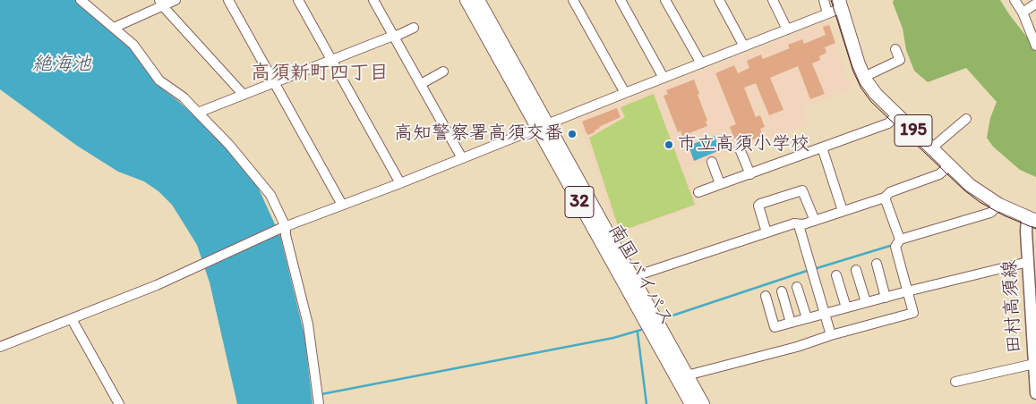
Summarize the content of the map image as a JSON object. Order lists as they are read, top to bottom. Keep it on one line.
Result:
{"streets":{"highway":["195","32","南国バイパス"],"main road":["田村高須線"]},"crossings":[["195","田村高須線"]],"districts":["高須新町四丁目"],"water":["絶海池"],"places":["高知警察署高須交番","市立高須小学校"]}
